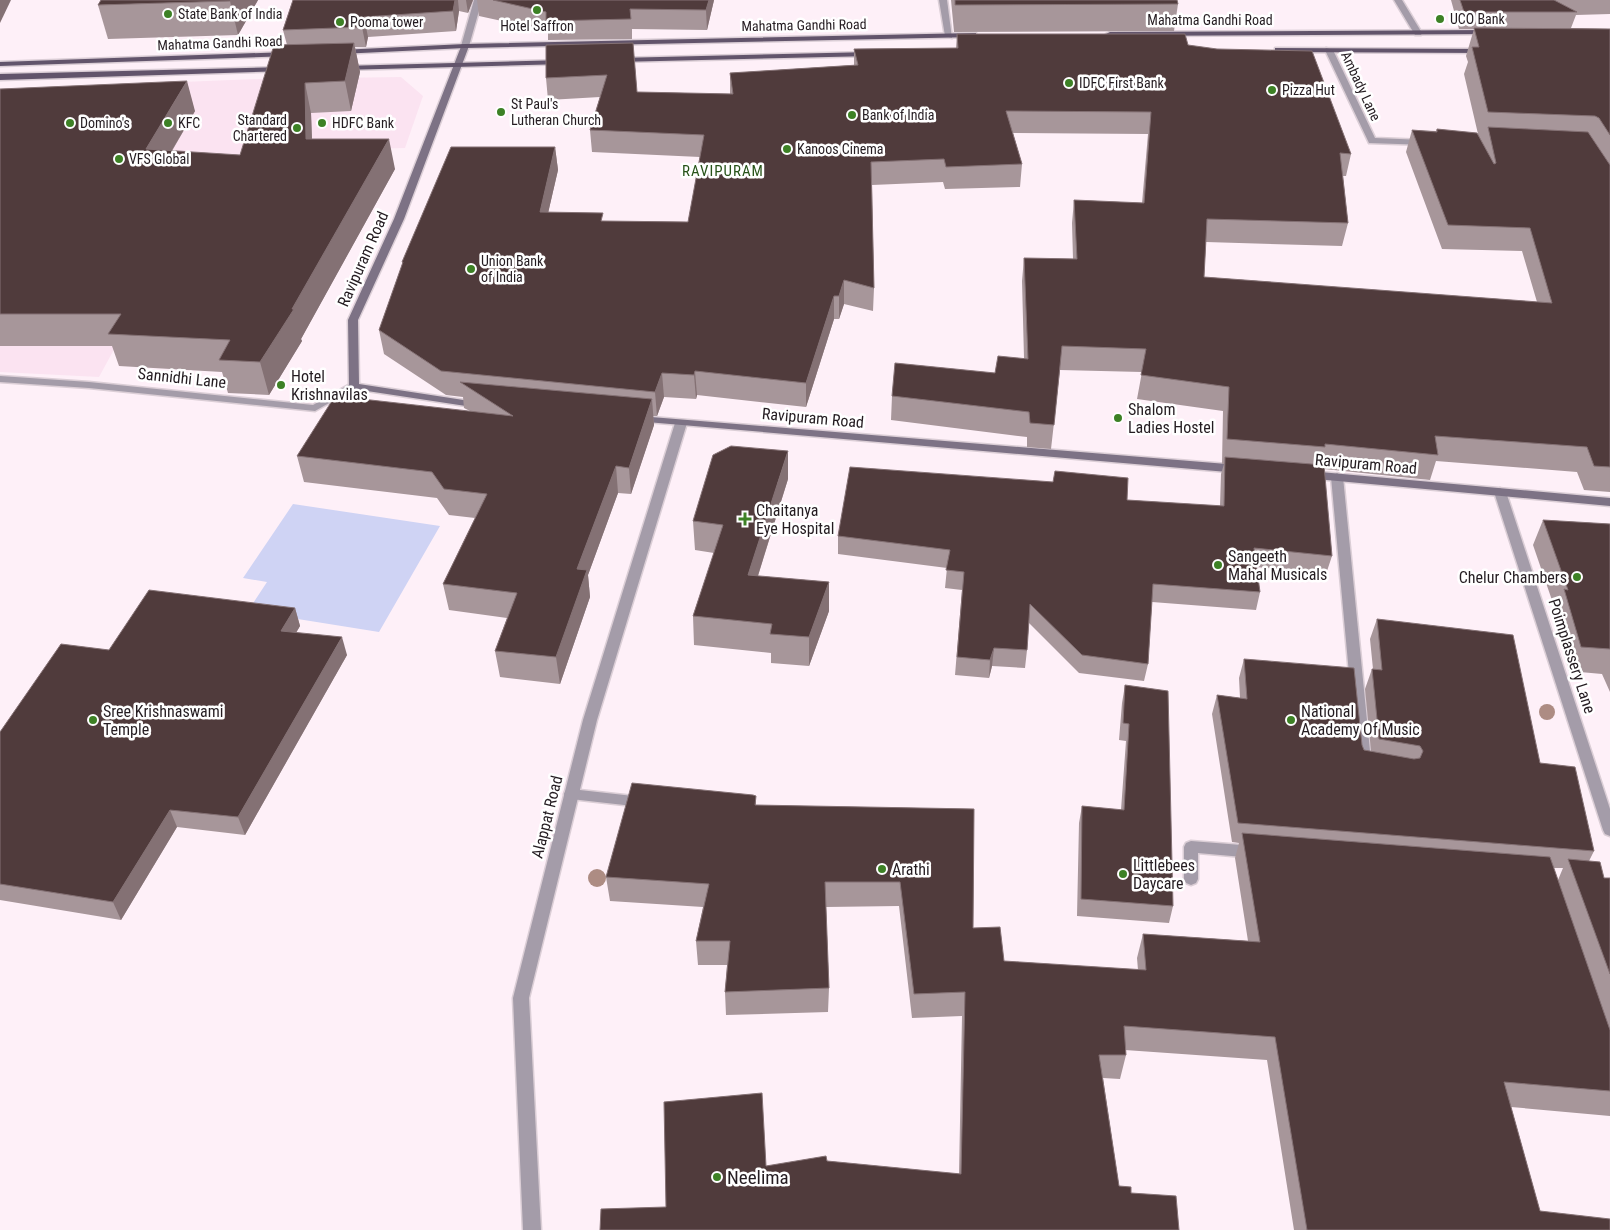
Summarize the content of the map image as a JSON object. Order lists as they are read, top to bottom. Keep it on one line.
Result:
{"streets":{"main road":["Mahatma Gandhi Road","Ravipuram Road"],"street":["Ambady Lane","Sannidhi Lane","Poimplassery Lane","Alappat Road"]},"crossings":[["Mahatma Gandhi Road","Ambady Lane"],["Mahatma Gandhi Road","Ravipuram Road"],["Ravipuram Road","Sannidhi Lane"],["Ravipuram Road","Poimplassery Lane"],["Ravipuram Road","Alappat Road"]],"districts":["RAVIPURAM"],"places":{"other":["Hotel Saffron","State Bank of India","UCO Bank","Pooma tower","IDFC First Bank","Pizza Hut","St Paul's Lutheran Church","Bank of India","Domino's","KFC","HDFC Bank","Standard Chartered","Kanoos Cinema","VFS Global","Union Bank of India","Hotel Krishnavilas","Shalom Ladies Hostel","Sangeeth Mahal Musicals","Chelur Chambers","Sree Krishnaswami Temple","National Academy Of Music","Arathi","Littlebees Daycare","Neelima"],"health":["Chaitanya Eye Hospital"]}}
